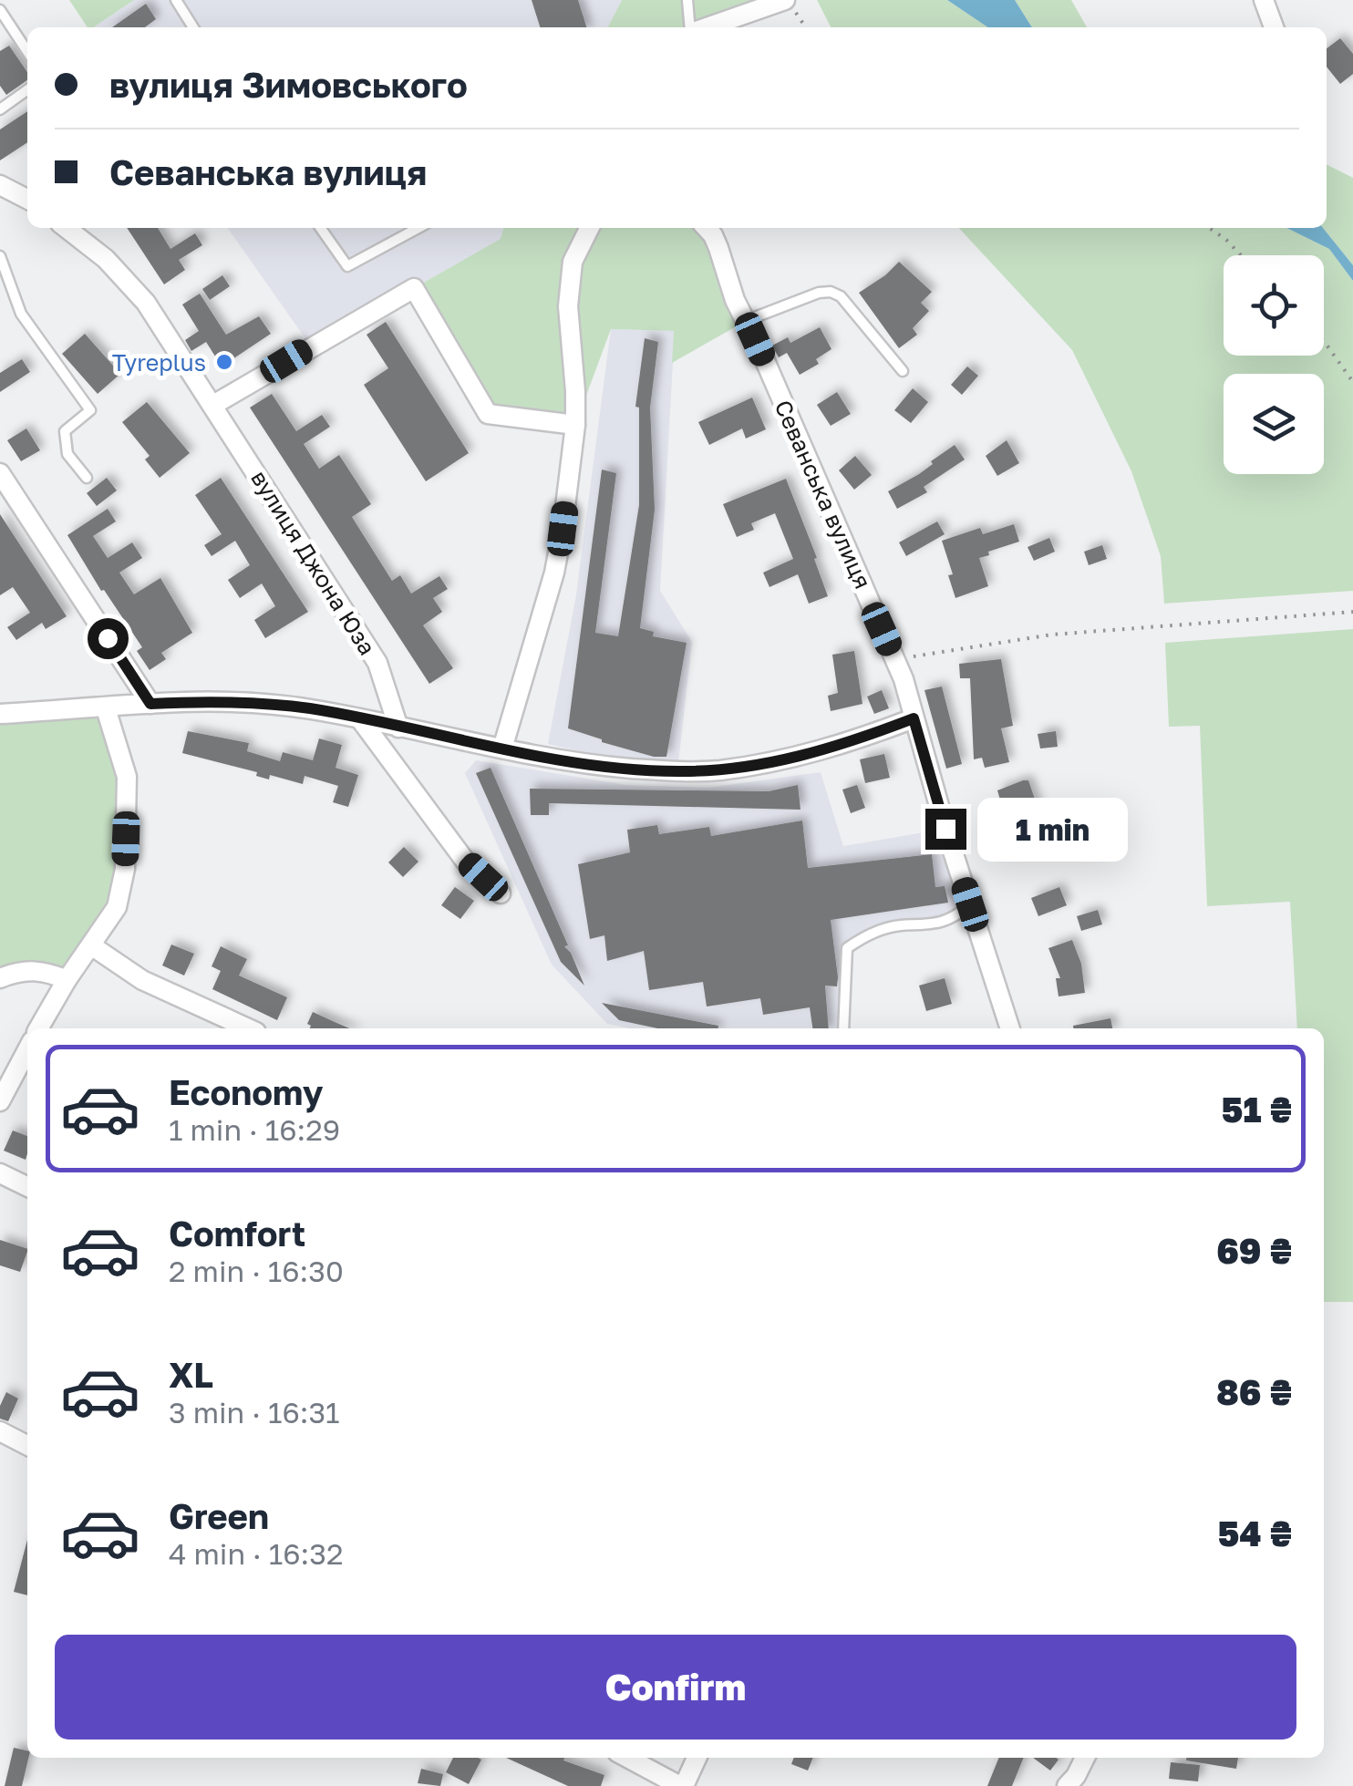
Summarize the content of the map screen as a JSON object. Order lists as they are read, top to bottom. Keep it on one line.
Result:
{"streets":{"street":["Севанська вулиця","вулиця Джона Юза"]},"places":["Tyreplus"],"page":{"banner":["вулиця Зимовського","Севанська вулиця"],"bubble":"1 min","list":[{"name":"Economy","note":"1 min · 16:29","value":"51 ₴"},{"name":"Comfort","note":"2 min · 16:30","value":"69 ₴"},{"name":"XL","note":"3 min · 16:31","value":"86 ₴"},{"name":"Green","note":"4 min · 16:32","value":"54 ₴"}],"buttons":"Confirm"}}
